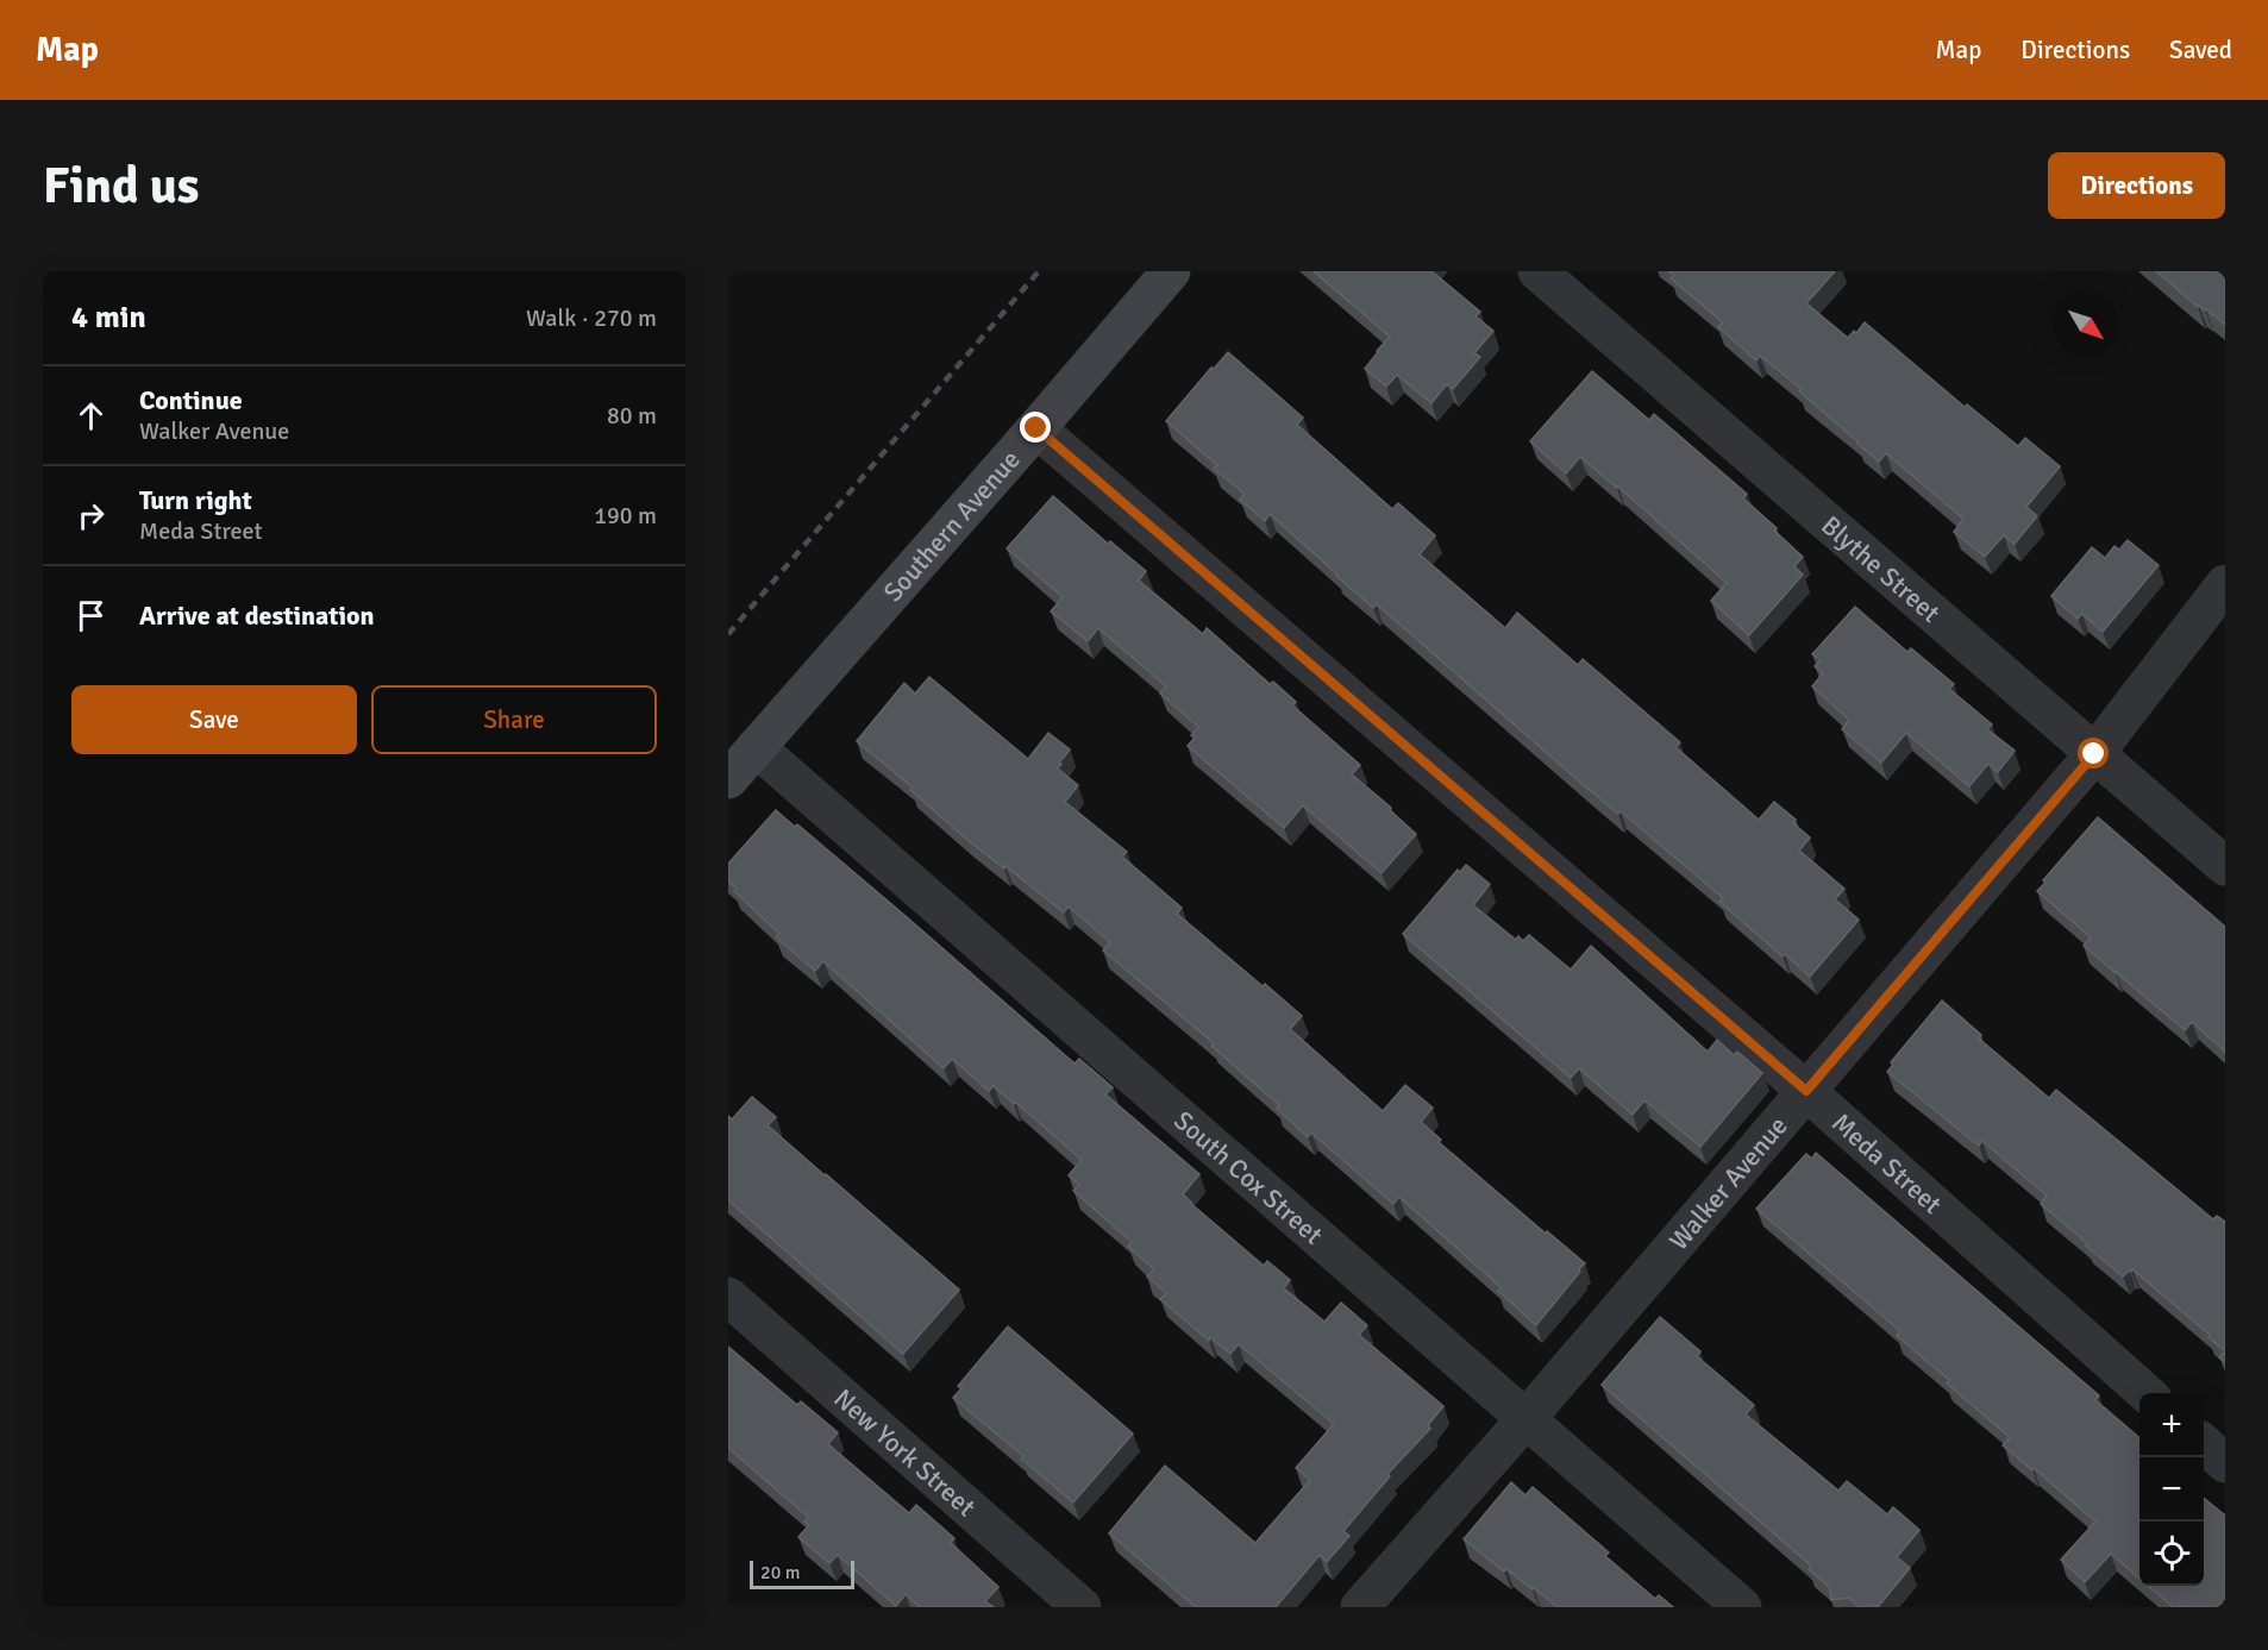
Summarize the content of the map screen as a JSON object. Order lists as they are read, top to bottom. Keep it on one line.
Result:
{"streets":{"main road":["Southern Avenue"],"street":["Blythe Street","Meda Street","South Cox Street","Walker Avenue","New York Street"]},"crossings":[["Southern Avenue","Meda Street"],["Southern Avenue","South Cox Street"],["Blythe Street","Walker Avenue"],["Meda Street","Walker Avenue"],["South Cox Street","Walker Avenue"]],"scale_bar":"20 m","north":"bottom right","page":{"header":"Map","nav":["Map","Directions","Saved"],"buttons":["Directions",["Save","Share"]],"title":"Find us","heading":["4 min","Walk · 270 m"],"list":[["Continue","Walker Avenue","80 m"],["Turn right","Meda Street","190 m"],"Arrive at destination"],"map_buttons":["+","−"],"scale":"20 m"}}
